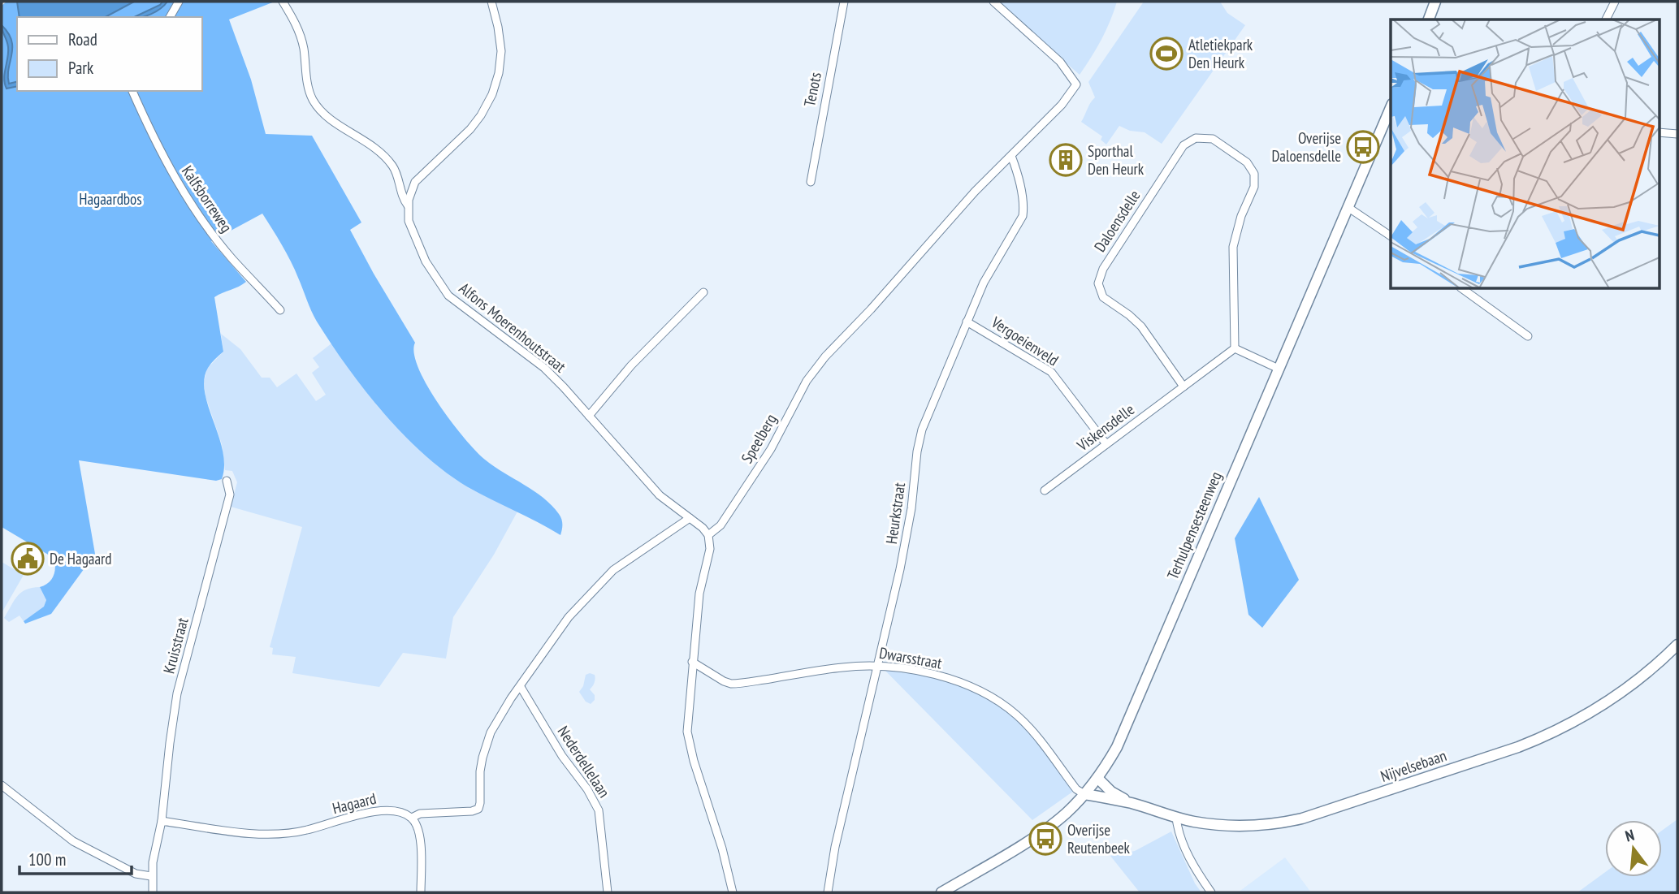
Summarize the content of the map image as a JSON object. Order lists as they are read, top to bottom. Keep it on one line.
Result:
{"streets":{"main road":["Terhulpensesteenweg","Nijvelsebaan"],"street":["Tenots","Kalfsborreweg","Daloensdelle","Alfons Moerenhoutstraat","Vergoeienveld","Viskensdelle","Speelberg","Heurkstraat","Kruisstraat","Dwarsstraat","Nederdellelaan","Hagaard"]},"crossings":[["Daloensdelle","Viskensdelle"],["Alfons Moerenhoutstraat","Speelberg"],["Alfons Moerenhoutstraat","Hagaard"],["Vergoeienveld","Viskensdelle"],["Vergoeienveld","Heurkstraat"],["Speelberg","Heurkstraat"],["Heurkstraat","Dwarsstraat"],["Terhulpensesteenweg","Dwarsstraat"],["Terhulpensesteenweg","Nijvelsebaan"],["Kruisstraat","Hagaard"],["Dwarsstraat","Nijvelsebaan"],["Nederdellelaan","Hagaard"]],"parks":["Hagaardbos"],"places":{"sports":["Atletiekpark Den Heurk"],"bus stop":["Overijse Daloensdelle","Overijse Reutenbeek"],"building":["Sporthal Den Heurk"],"public building":["De Hagaard"]},"legend":["Road","Park"],"scale_bar":"100 m","north":"top"}
